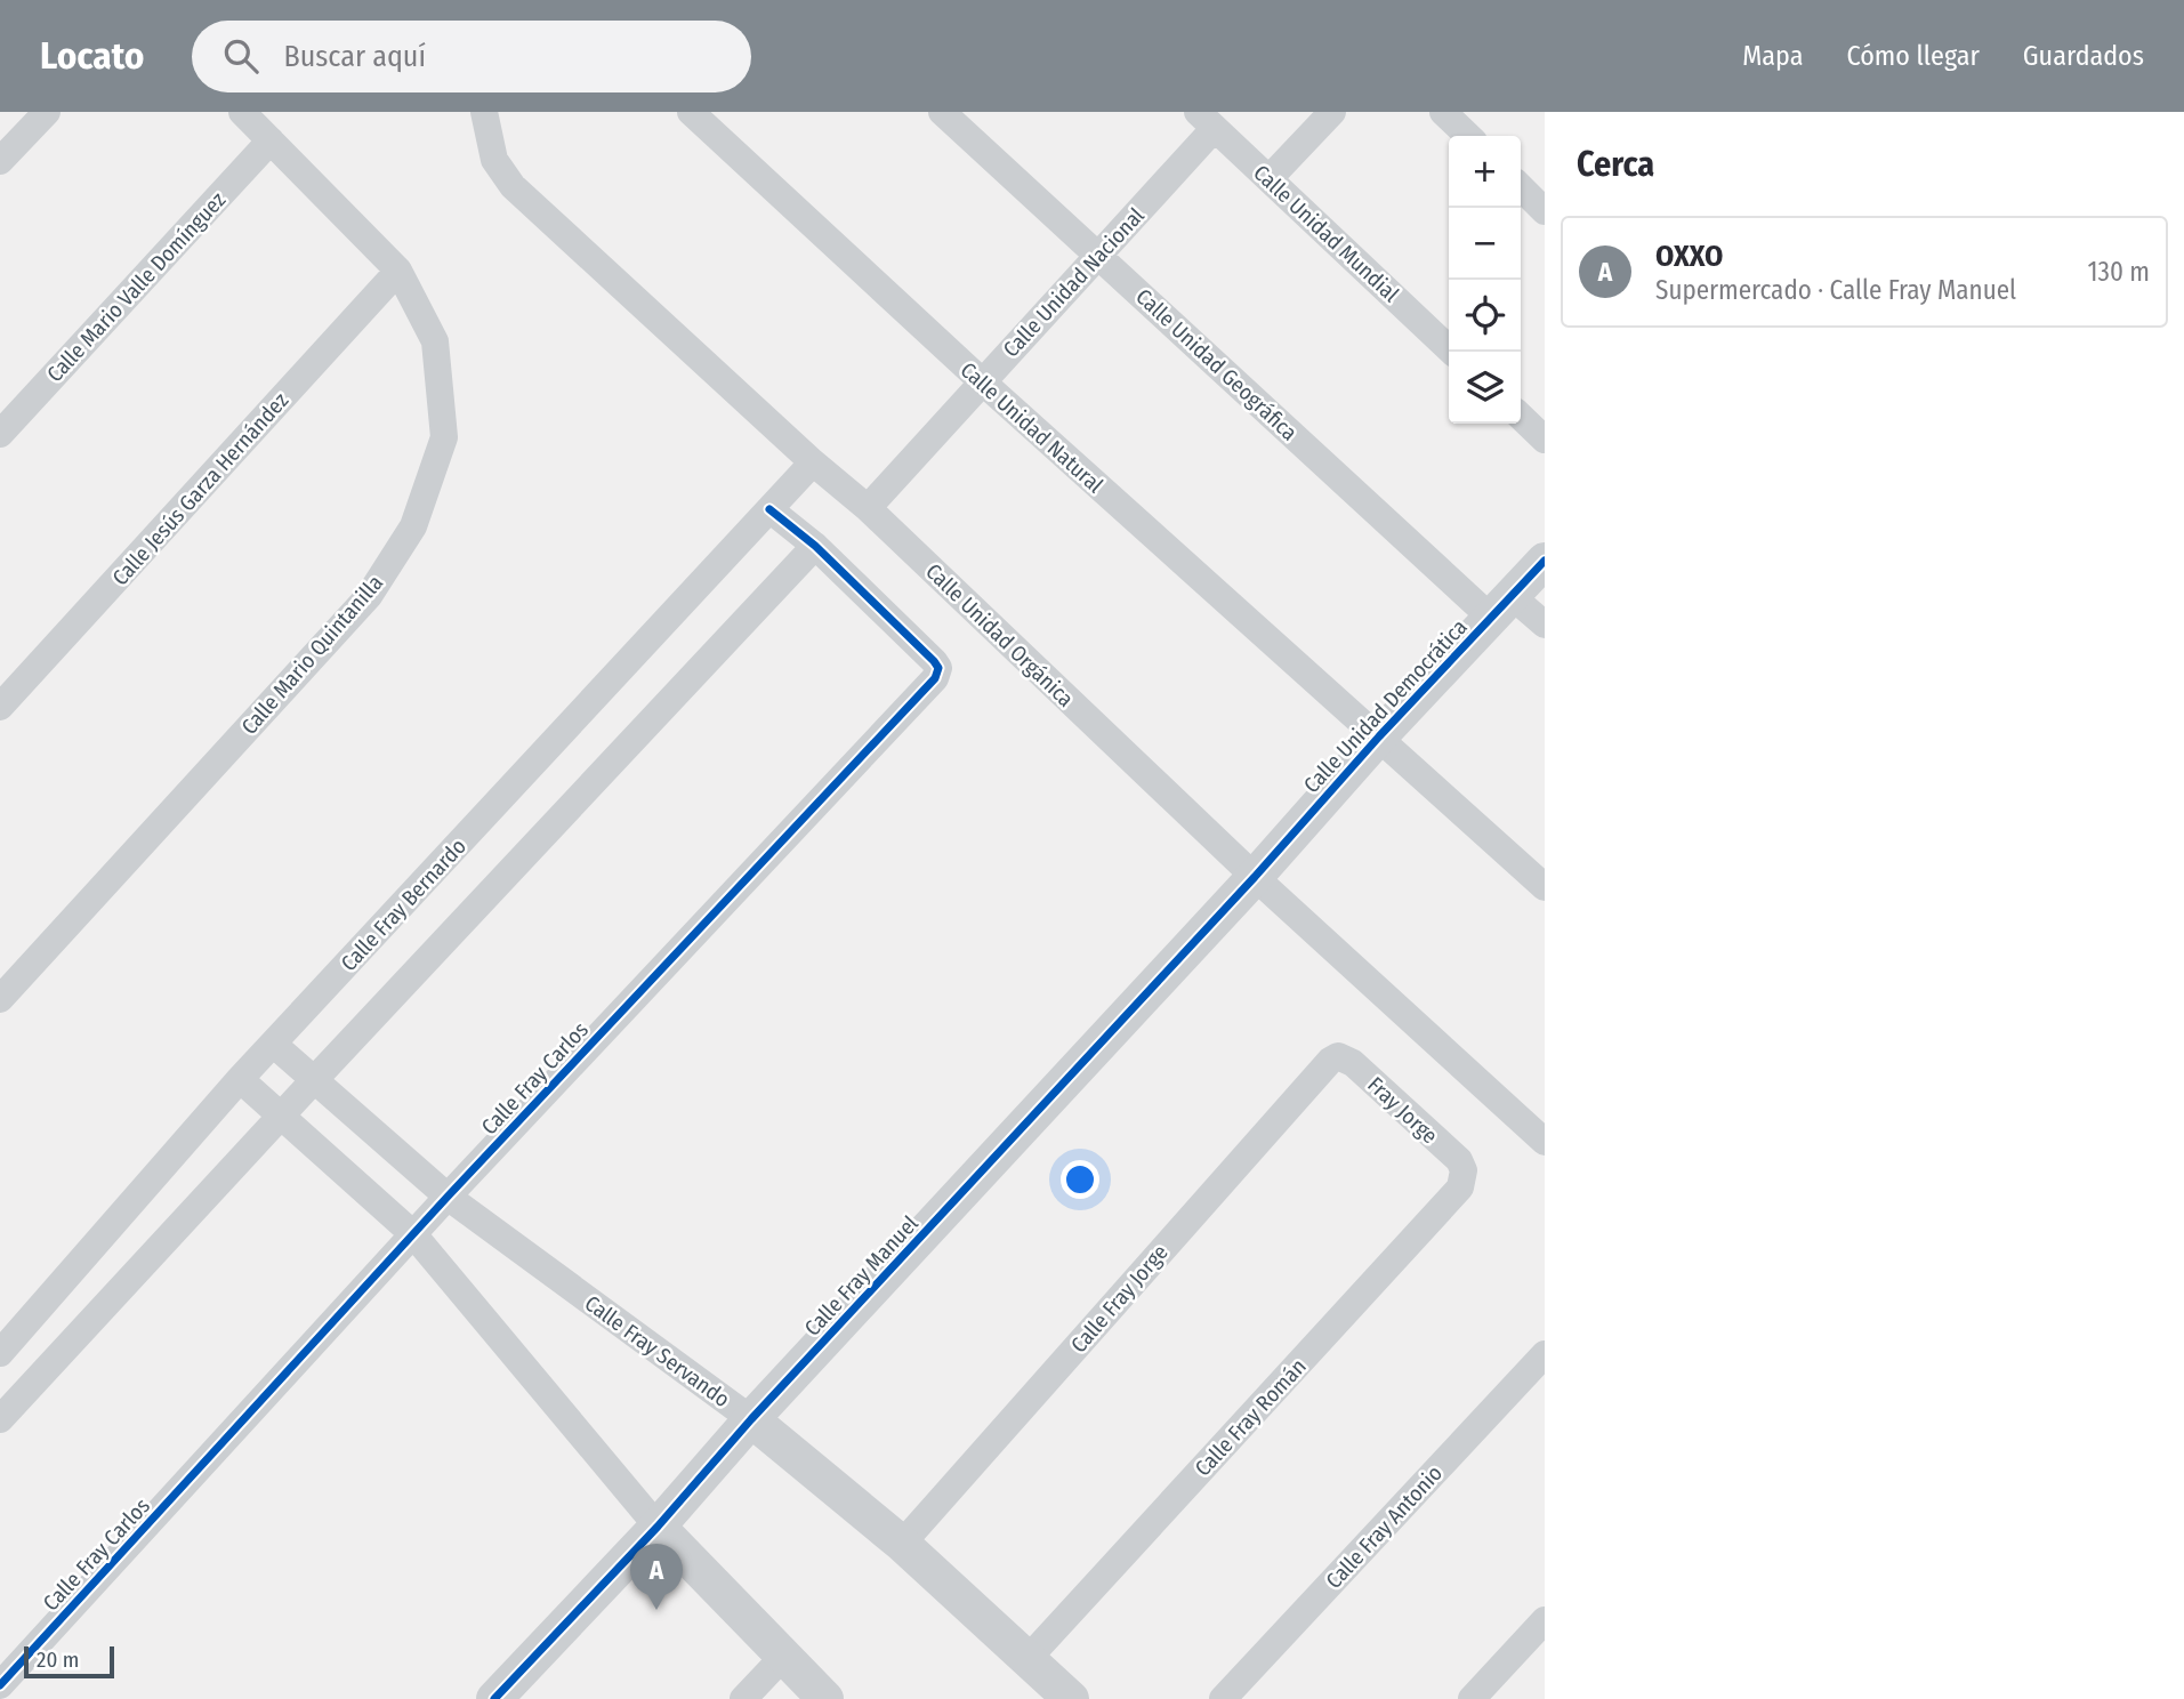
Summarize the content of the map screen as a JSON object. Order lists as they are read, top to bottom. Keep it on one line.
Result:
{"streets":{"street":["Calle Unidad Mundial","Calle Unidad Nacional","Calle Mario Valle Domínguez","Calle Unidad Geográfica","Calle Unidad Natural","Calle Jesús Garza Hernández","Calle Unidad Orgánica","Calle Mario Quintanilla","Calle Unidad Democrática","Calle Fray Bernardo","Calle Fray Carlos","Fray Jorge","Calle Fray Manuel","Calle Fray Jorge","Calle Fray Servando","Calle Fray Román","Calle Fray Antonio"]},"crossings":[["Calle Unidad Mundial","Calle Unidad Nacional"],["Calle Unidad Nacional","Calle Unidad Geográfica"],["Calle Unidad Nacional","Calle Unidad Natural"],["Calle Unidad Nacional","Calle Unidad Orgánica"],["Calle Mario Valle Domínguez","Calle Mario Quintanilla"],["Calle Unidad Geográfica","Calle Unidad Democrática"],["Calle Unidad Natural","Calle Unidad Democrática"],["Calle Jesús Garza Hernández","Calle Mario Quintanilla"],["Calle Unidad Orgánica","Calle Unidad Democrática"],["Calle Unidad Orgánica","Calle Fray Bernardo"],["Calle Unidad Orgánica","Calle Fray Manuel"],["Calle Unidad Democrática","Calle Fray Manuel"],["Calle Fray Bernardo","Calle Fray Carlos"],["Calle Fray Bernardo","Calle Fray Servando"],["Calle Fray Carlos","Calle Fray Servando"],["Fray Jorge","Calle Fray Jorge"],["Fray Jorge","Calle Fray Román"],["Calle Fray Manuel","Calle Fray Servando"],["Calle Fray Jorge","Calle Fray Servando"],["Calle Fray Servando","Calle Fray Román"]],"scale_bar":"20 m","page":{"header":"Locato","search":"Buscar aquí","nav":["Mapa","Cómo llegar","Guardados"],"heading":"Cerca","map_buttons":["+","−"],"list":[{"mark":"A","name":"OXXO","note":"Supermercado · Calle Fray Manuel","value":"130 m"}],"pins":"A","scale":"20 m"}}
